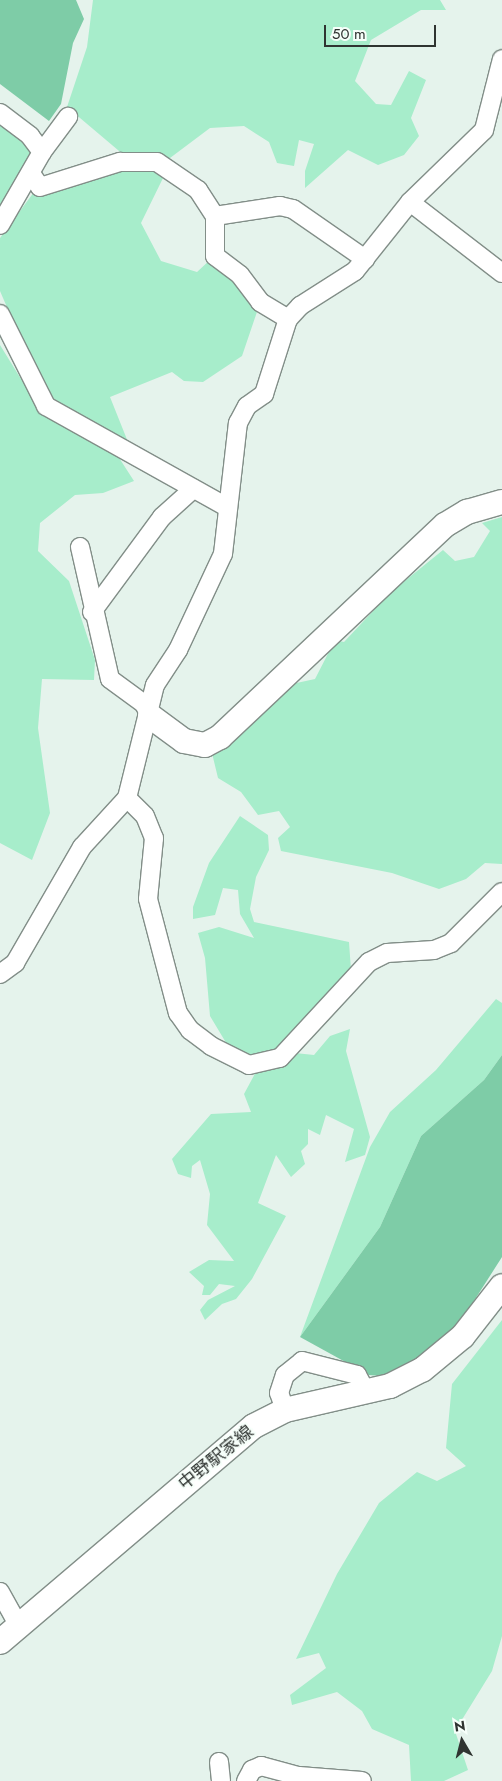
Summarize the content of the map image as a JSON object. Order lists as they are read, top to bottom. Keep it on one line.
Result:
{"streets":{"main road":["中野駅家線"]},"scale_bar":"50 m","north":"top"}
